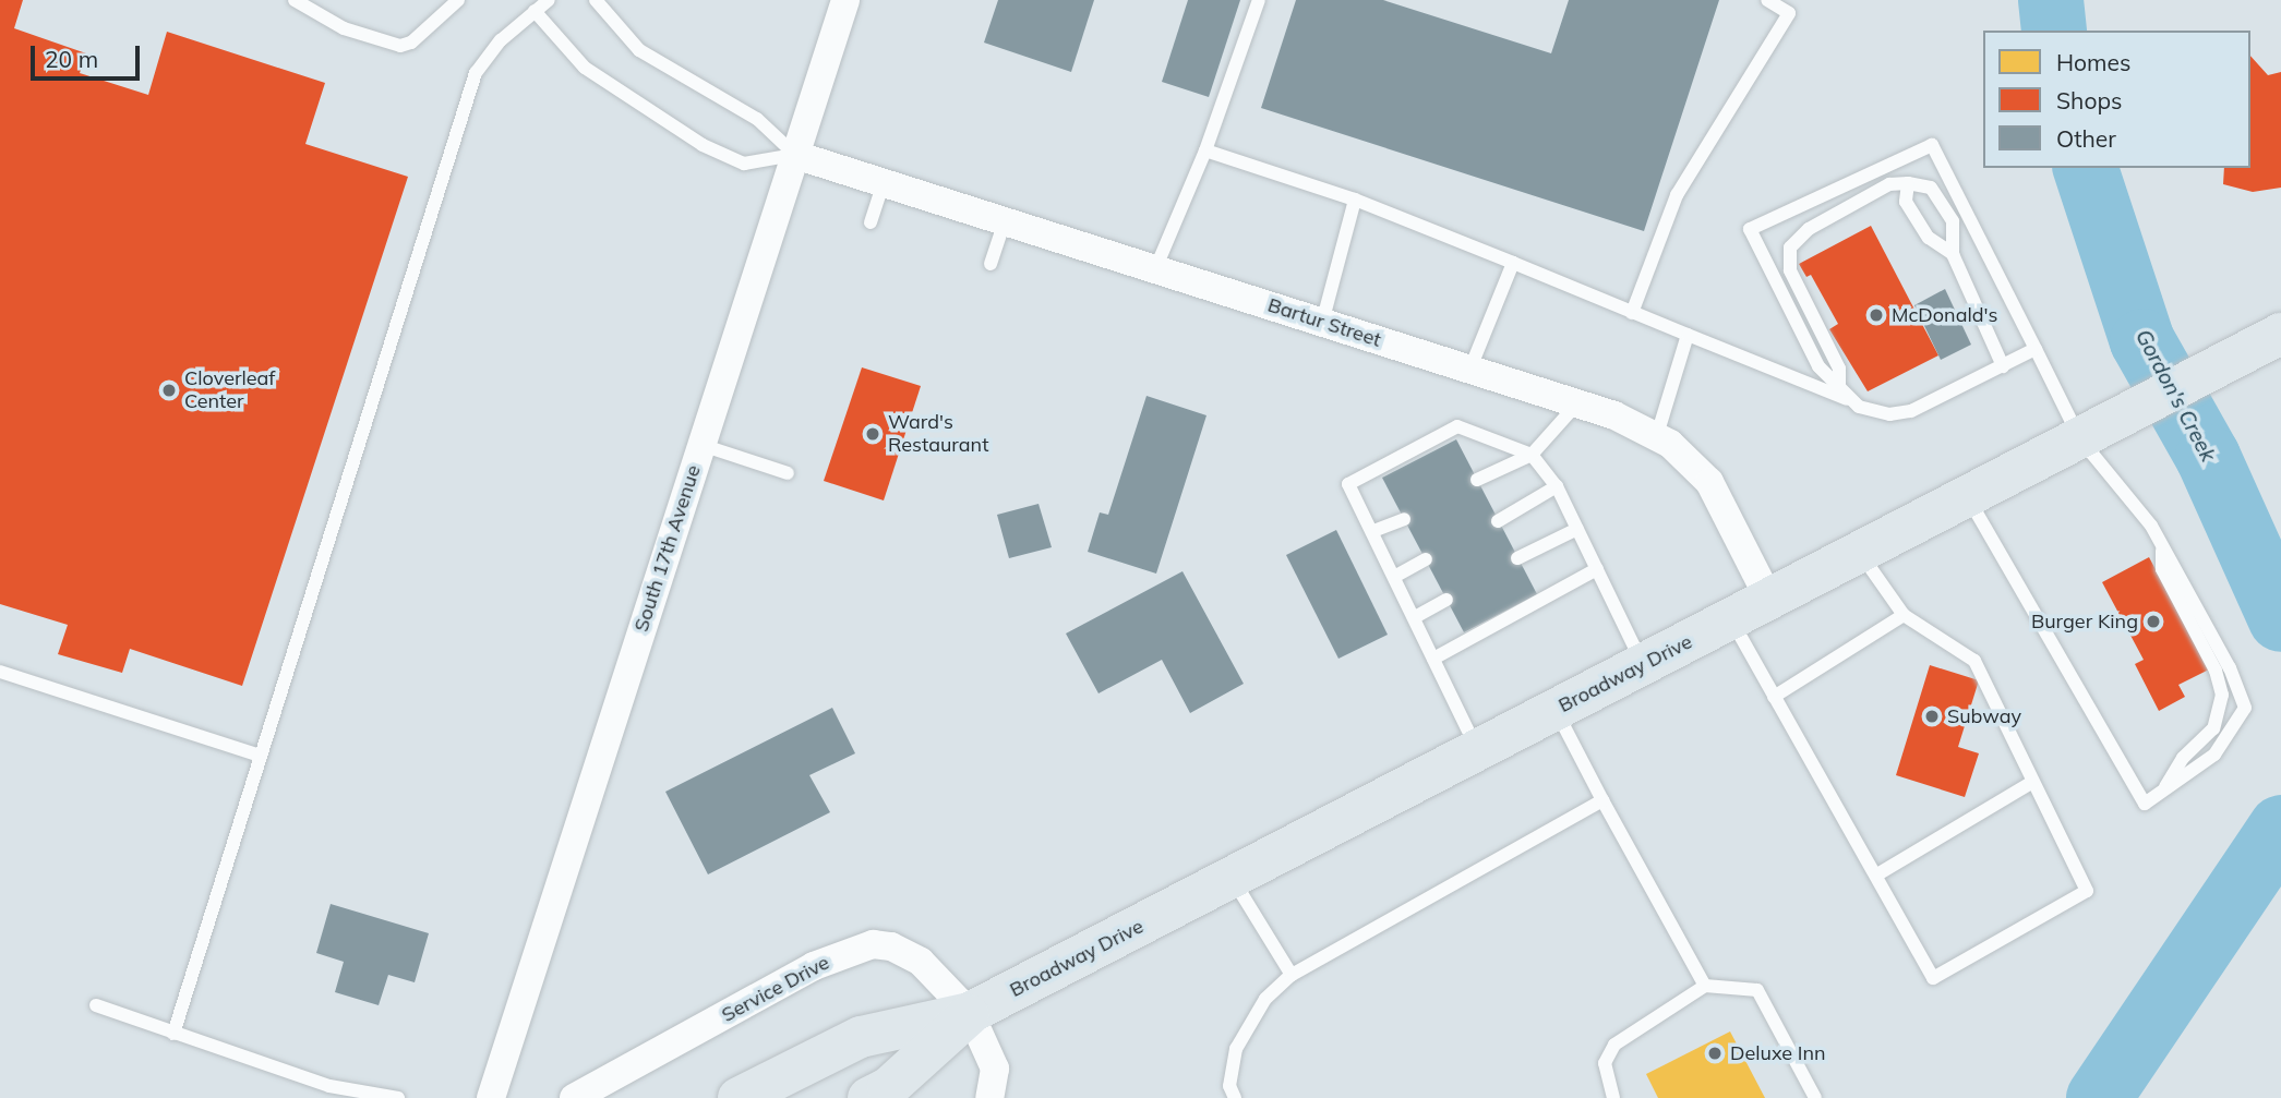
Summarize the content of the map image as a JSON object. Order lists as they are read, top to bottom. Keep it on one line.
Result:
{"streets":{"main road":["Broadway Drive"],"street":["Bartur Street","South 17th Avenue","Service Drive"]},"crossings":[["Bartur Street","South 17th Avenue"],["Bartur Street","Broadway Drive"],["Broadway Drive","Service Drive"]],"water":["Gordon's Creek"],"places":["McDonald's","Cloverleaf Center","Ward's Restaurant","Burger King","Subway","Deluxe Inn"],"legend":["Homes","Shops","Other"],"scale_bar":"20 m"}
